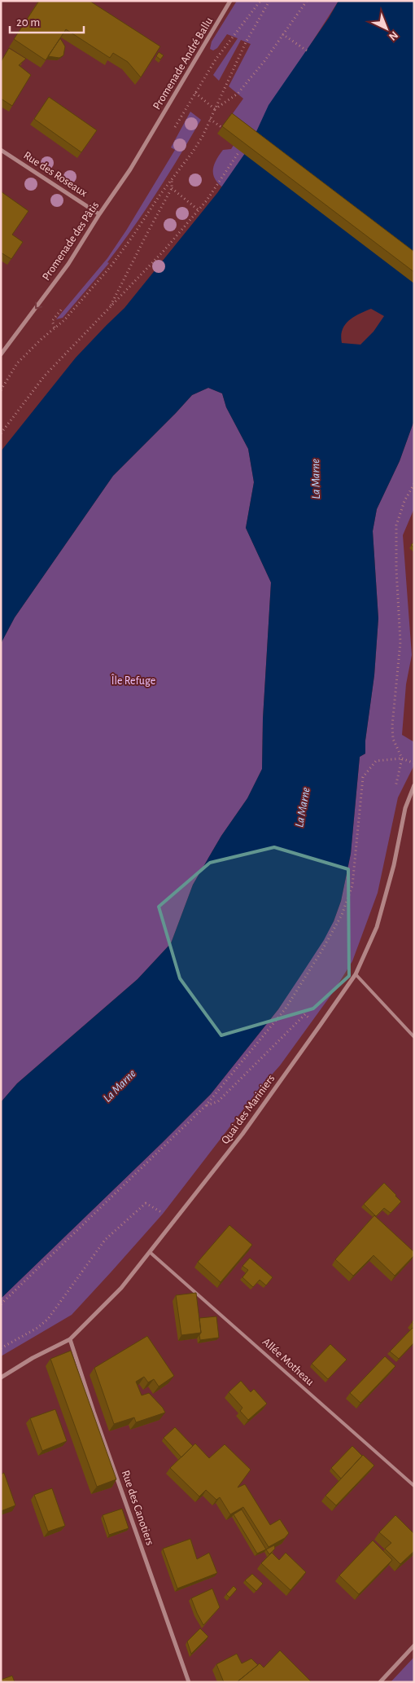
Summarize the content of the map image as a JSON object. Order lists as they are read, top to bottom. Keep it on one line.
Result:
{"streets":{"street":["Promenade André Ballu","Rue des Roseaux","Promenade des Pâtis","Quai des Mariniers","Rue des Canotiers"],"lane":["Allée Motheau"]},"crossings":[["Promenade André Ballu","Promenade des Pâtis"],["Rue des Roseaux","Promenade des Pâtis"],["Quai des Mariniers","Allée Motheau"],["Quai des Mariniers","Rue des Canotiers"]],"one_way":["Promenade des Pâtis"],"water":["La Marne"],"parks":["Île Refuge"],"scale_bar":"20 m","north":"bottom right"}
